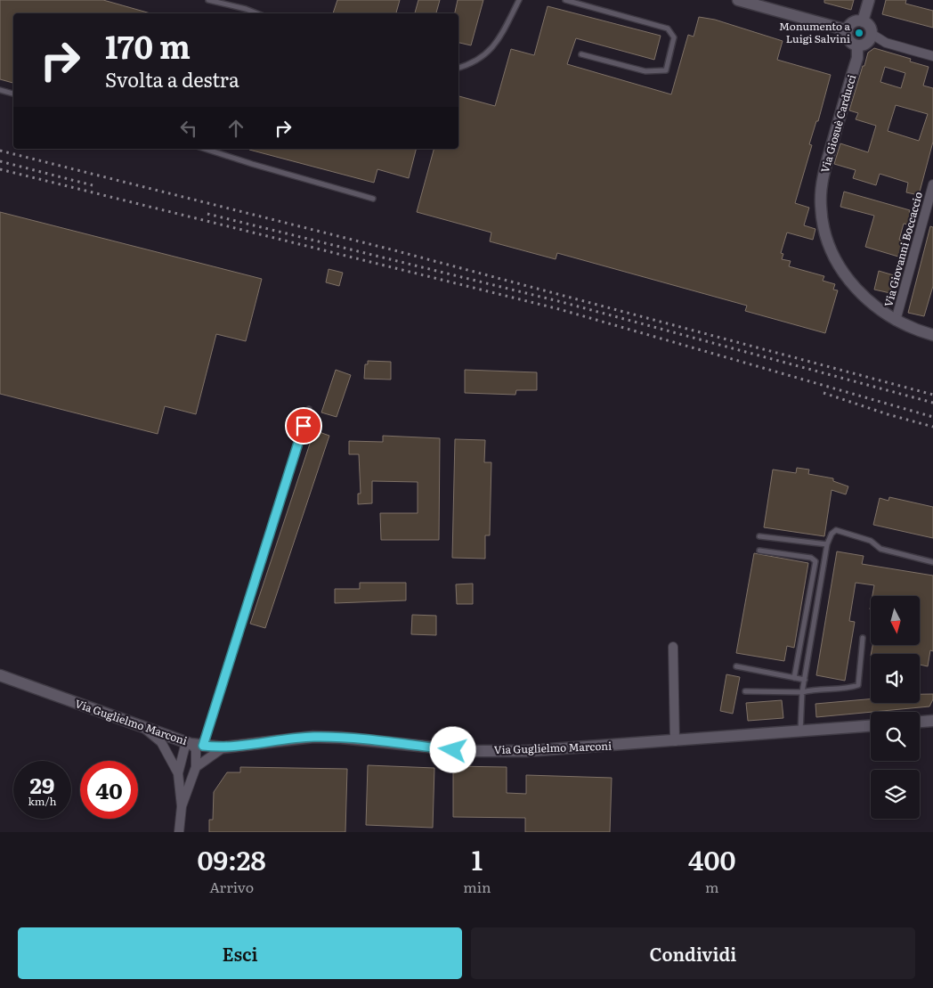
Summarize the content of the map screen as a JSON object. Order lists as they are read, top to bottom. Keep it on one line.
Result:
{"streets":{"street":["Via Giosuè Carducci","Via Giovanni Boccaccio","Via Guglielmo Marconi"]},"crossings":[["Via Giosuè Carducci","Via Giovanni Boccaccio"]],"places":["Monumento a Luigi Salvini"],"north":"bottom","page":{"turn":["170 m","Svolta a destra"],"speed":"29 km/h","limit":"40","eta":["09:28","Arrivo","1","min","400","m"],"buttons":["Esci","Condividi"]}}
